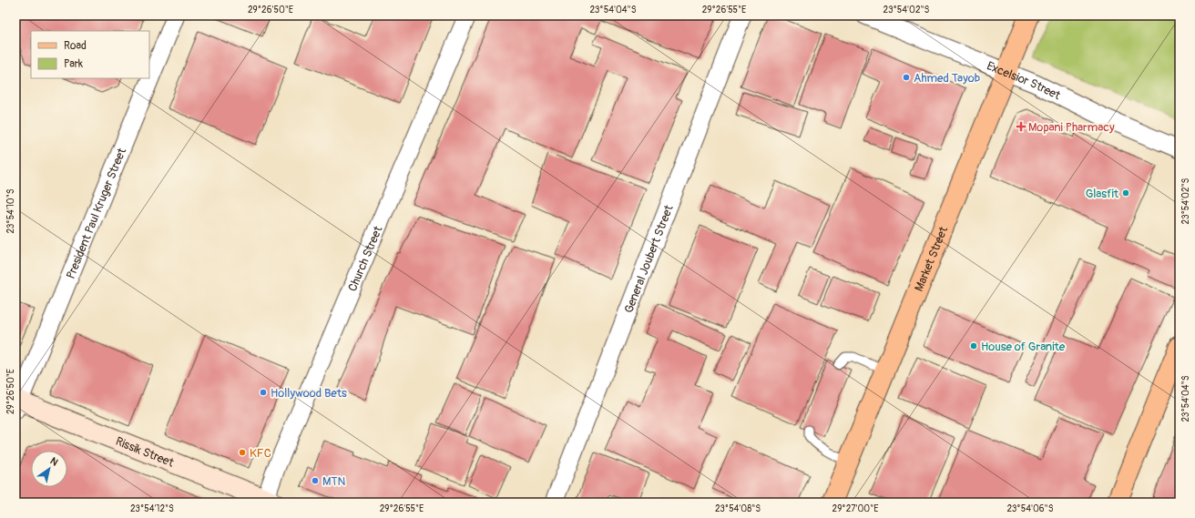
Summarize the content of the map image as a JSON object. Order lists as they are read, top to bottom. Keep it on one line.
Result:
{"streets":{"main road":["Market Street","Rissik Street"],"street":["Excelsior Street","President Paul Kruger Street","Church Street","General Joubert Street"]},"crossings":[["Excelsior Street","Market Street"],["President Paul Kruger Street","Rissik Street"],["Church Street","Rissik Street"]],"places":{"other":["Ahmed Tayob","Glasfit","House of Granite","Hollywood Bets","KFC","MTN"],"health":["Mopani Pharmacy"]},"legend":["Road","Park"],"north":"top right","coordinates":["29°26'50\"E","23°54'04\"S","29°26'55\"E","23°54'02\"S","23°54'10\"S","23°54'12\"S","23°54'08\"S","29°27'00\"E","23°54'06\"S"]}
